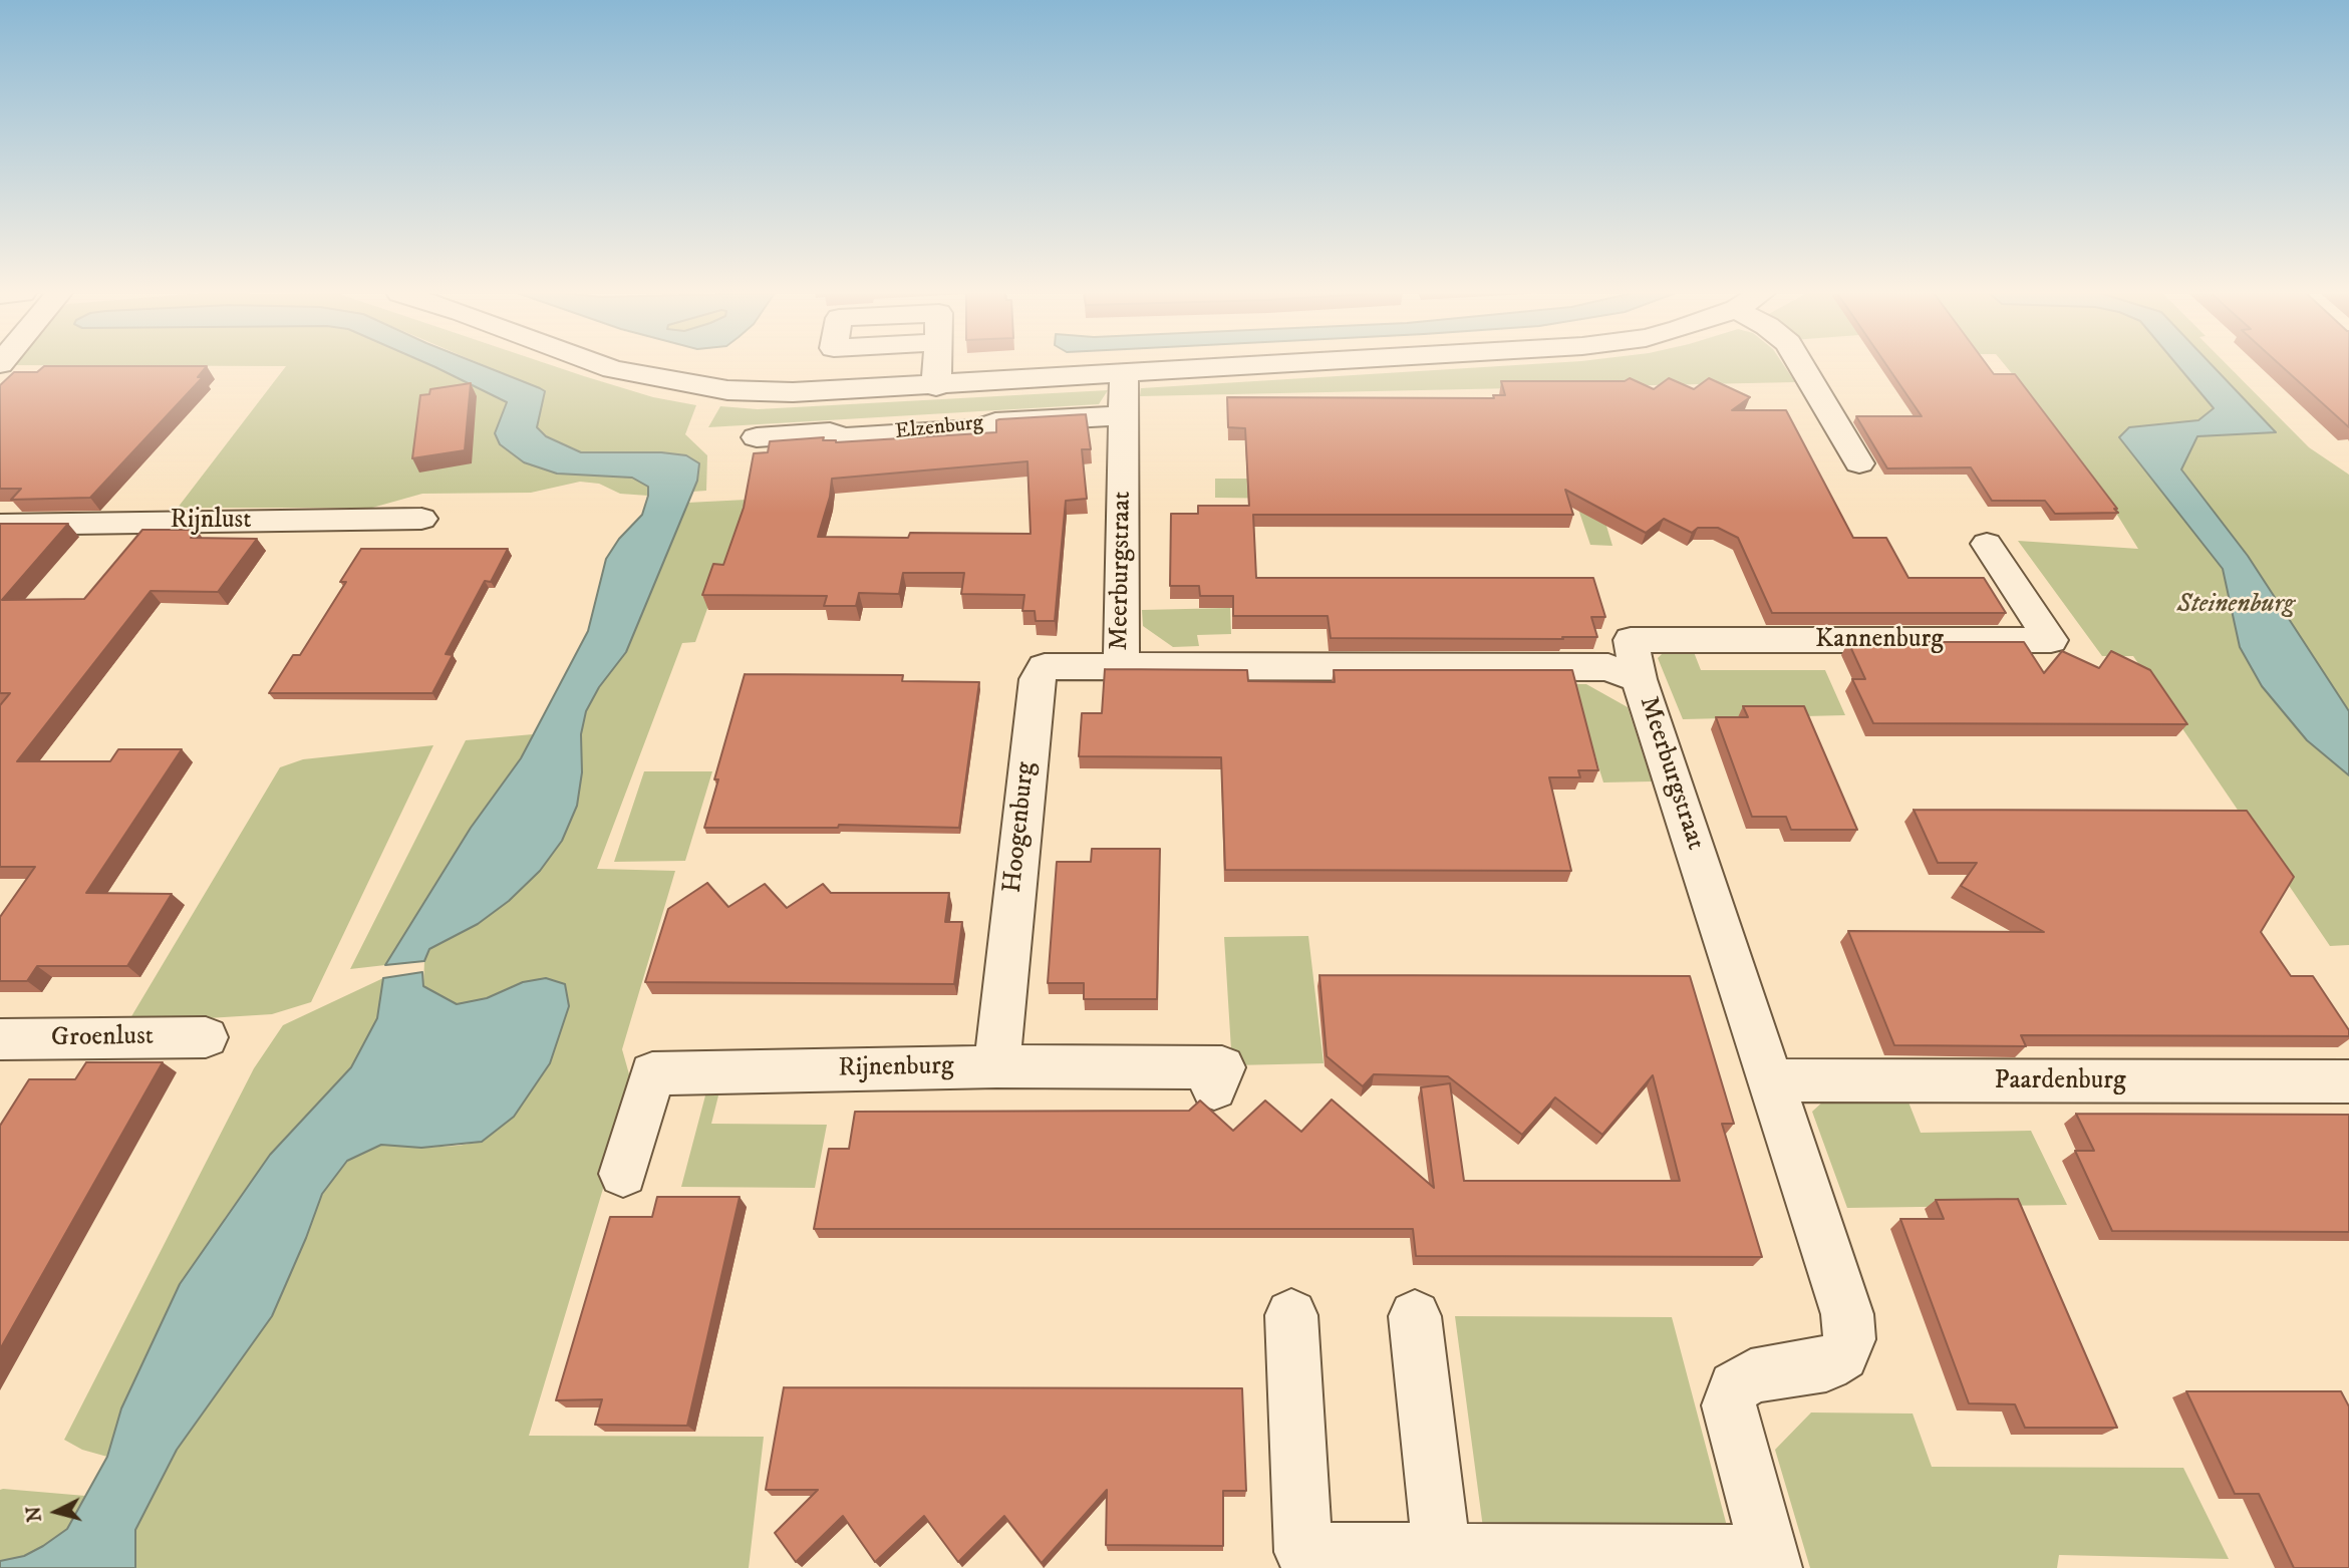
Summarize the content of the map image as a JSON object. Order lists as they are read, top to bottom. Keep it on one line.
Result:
{"streets":{"street":["Elzenburg","Rijnlust","Meerburgstraat","Kannenburg","Hoogenburg","Groenlust","Rijnenburg","Paardenburg"]},"crossings":[["Elzenburg","Meerburgstraat"],["Meerburgstraat","Kannenburg"],["Meerburgstraat","Hoogenburg"],["Meerburgstraat","Paardenburg"],["Hoogenburg","Rijnenburg"]],"parks":["Steinenburg"],"north":"left"}
